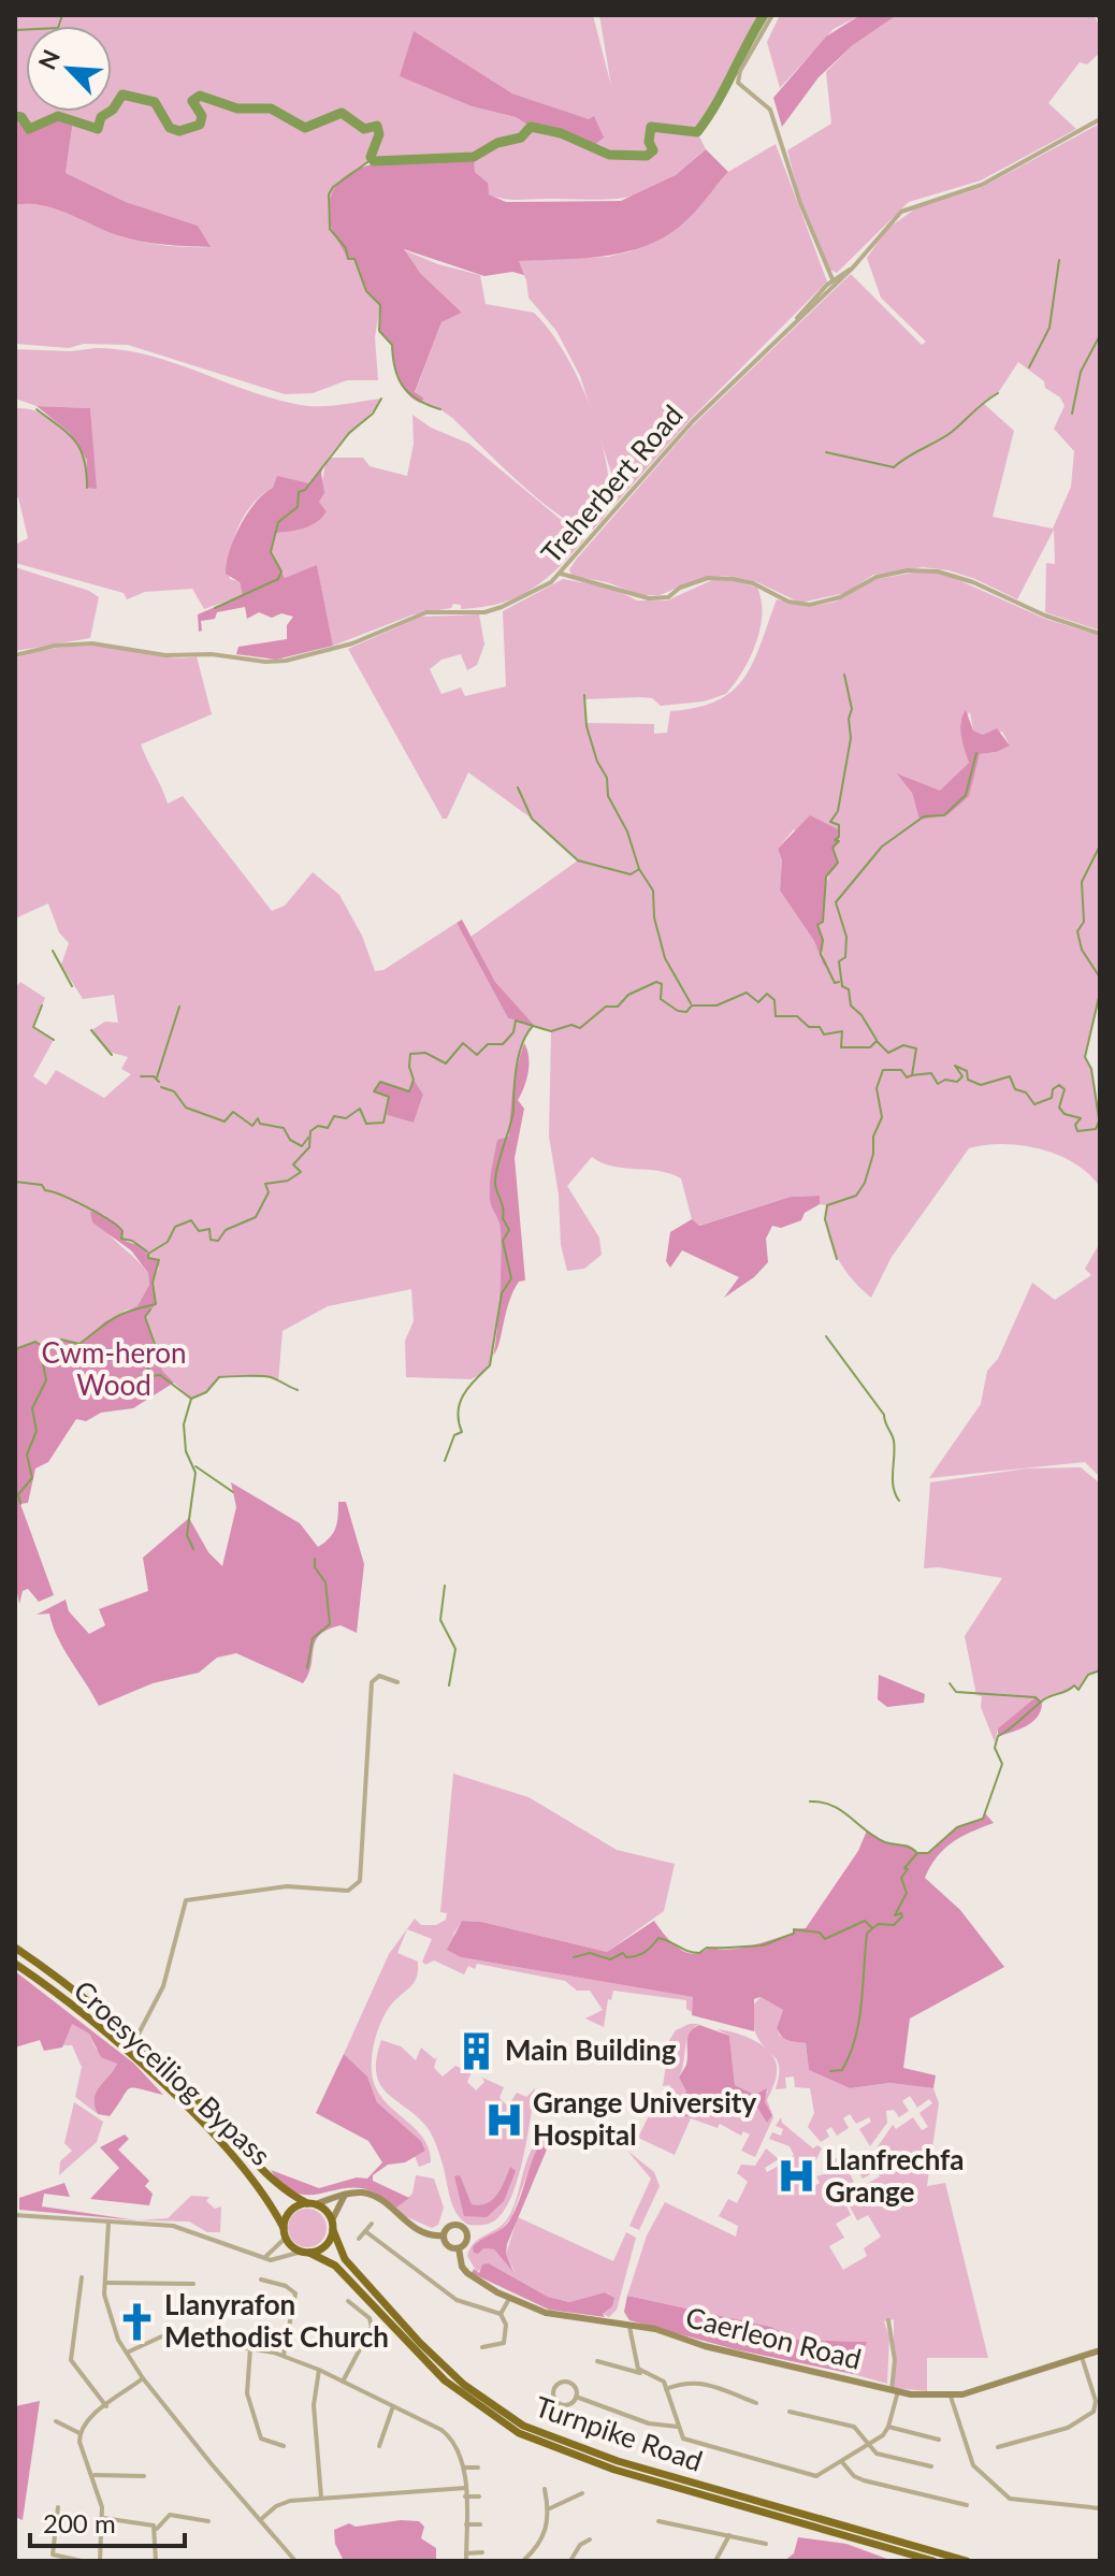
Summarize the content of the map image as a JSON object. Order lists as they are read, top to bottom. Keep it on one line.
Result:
{"streets":{"highway":["Croesyceiliog Bypass","Turnpike Road"],"main road":["Caerleon Road"],"street":["Treherbert Road"]},"crossings":[["Croesyceiliog Bypass","Turnpike Road"]],"parks":["Cwm-heron Wood"],"places":{"building":["Main Building"],"hospital":["Grange University Hospital","Llanfrechfa Grange"],"church":["Llanyrafon Methodist Church"]},"scale_bar":"200 m","north":"top left"}
